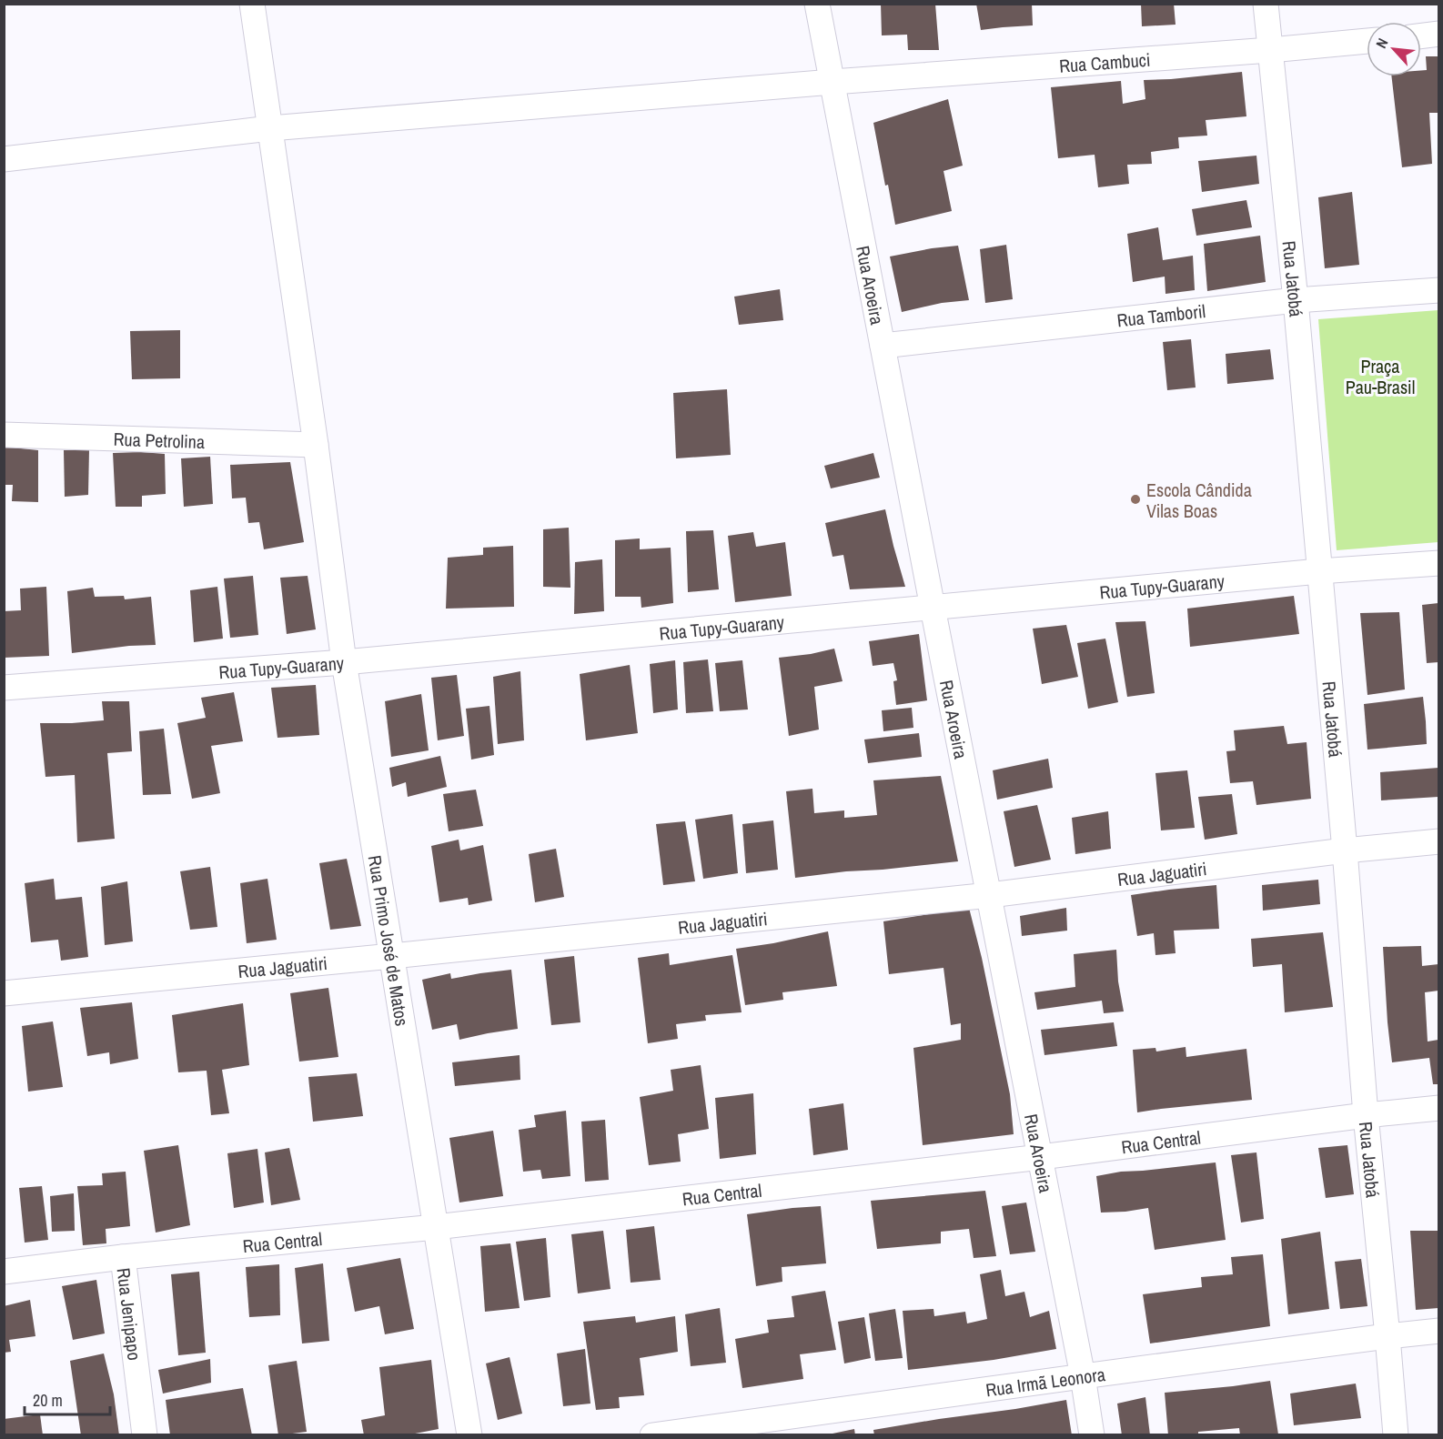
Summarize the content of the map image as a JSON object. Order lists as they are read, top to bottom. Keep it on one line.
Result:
{"streets":{"street":["Rua Cambuci","Rua Jatobá","Rua Aroeira","Rua Tamboril","Rua Petrolina","Rua Tupy-Guarany","Rua Jaguatiri","Rua Primo José de Matos","Rua Central","Rua Jenipapo","Rua Irmã Leonora"]},"crossings":[["Rua Cambuci","Rua Jatobá"],["Rua Cambuci","Rua Aroeira"],["Rua Cambuci","Rua Primo José de Matos"],["Rua Jatobá","Rua Tamboril"],["Rua Jatobá","Rua Tupy-Guarany"],["Rua Jatobá","Rua Jaguatiri"],["Rua Jatobá","Rua Central"],["Rua Jatobá","Rua Irmã Leonora"],["Rua Aroeira","Rua Tamboril"],["Rua Aroeira","Rua Tupy-Guarany"],["Rua Aroeira","Rua Jaguatiri"],["Rua Aroeira","Rua Central"],["Rua Aroeira","Rua Irmã Leonora"],["Rua Petrolina","Rua Primo José de Matos"],["Rua Tupy-Guarany","Rua Primo José de Matos"],["Rua Jaguatiri","Rua Primo José de Matos"],["Rua Primo José de Matos","Rua Central"],["Rua Central","Rua Jenipapo"]],"parks":["Praça Pau-Brasil"],"places":["Escola Cândida Vilas Boas"],"scale_bar":"20 m","north":"top left"}
